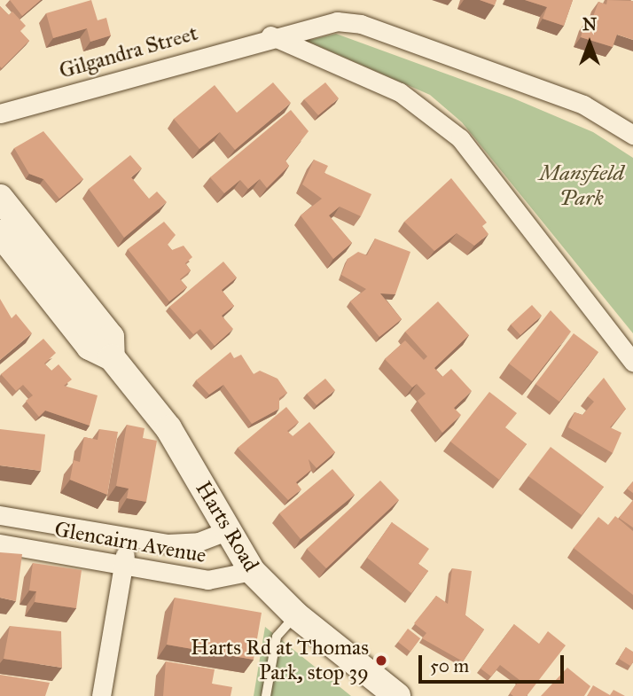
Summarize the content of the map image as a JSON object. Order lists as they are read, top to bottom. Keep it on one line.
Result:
{"streets":{"street":["Gilgandra Street","Harts Road","Glencairn Avenue"]},"crossings":[["Harts Road","Glencairn Avenue"]],"parks":["Mansfield Park"],"places":["Harts Rd at Thomas Park, stop 39"],"scale_bar":"50 m","north":"top"}
